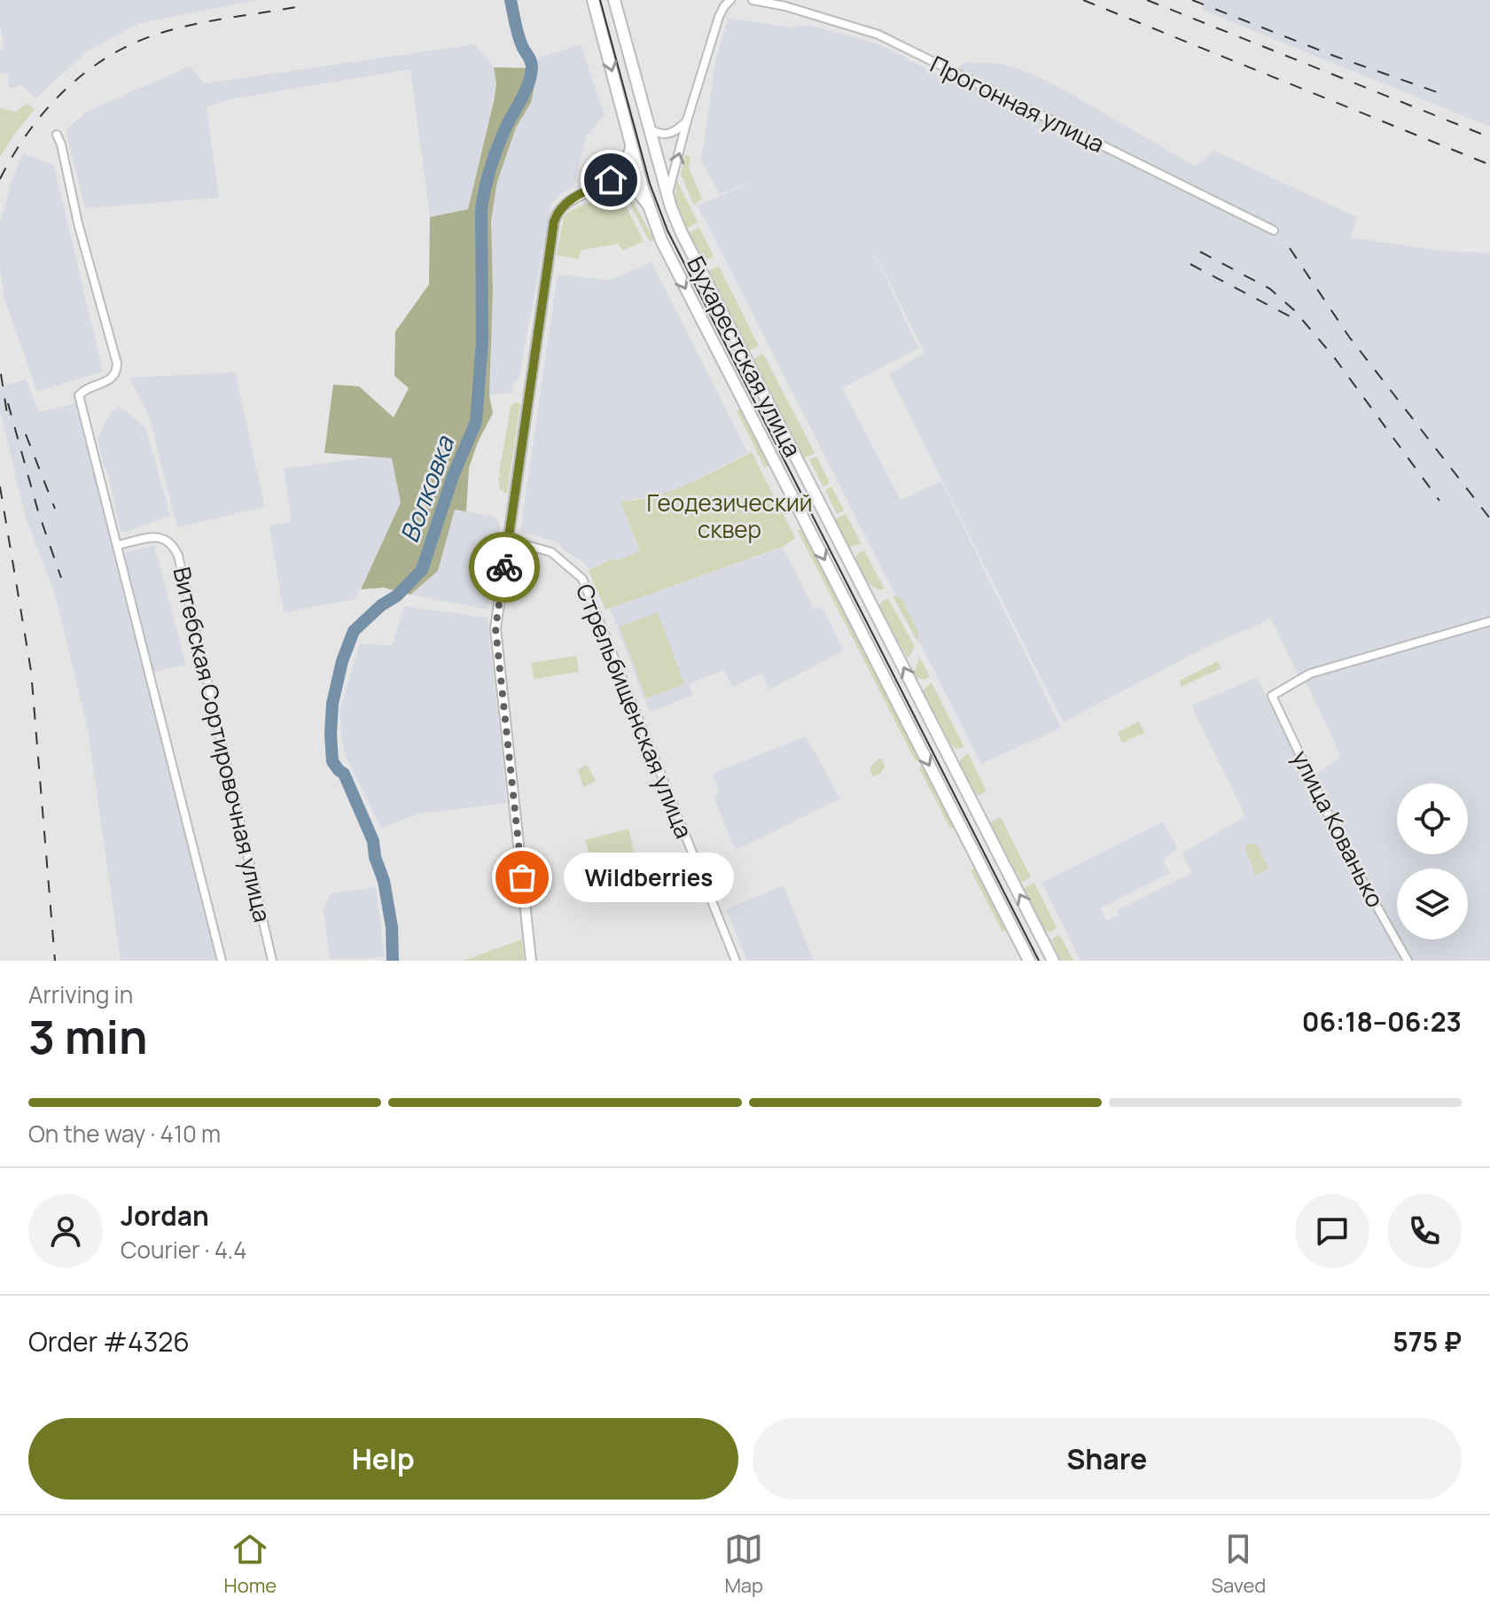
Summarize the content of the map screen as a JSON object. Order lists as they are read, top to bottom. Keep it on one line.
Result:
{"streets":{"main road":["Бухарестская улица"],"street":["Прогонная улица","Стрельбищенская улица","Витебская Сортировочная улица","улица Кованько"]},"water":["Волковка"],"parks":["Геодезический сквер"],"places":["Wildberries"],"page":{"bubble":"Wildberries","heading":["3 min","Arriving in","06:18–06:23"],"panel":["Jordan","Courier · 4.4","Order #4326","575 ₽"],"bar":"On the way · 410 m","buttons":["Help","Share"],"tabs":["Home","Map","Saved"]}}
